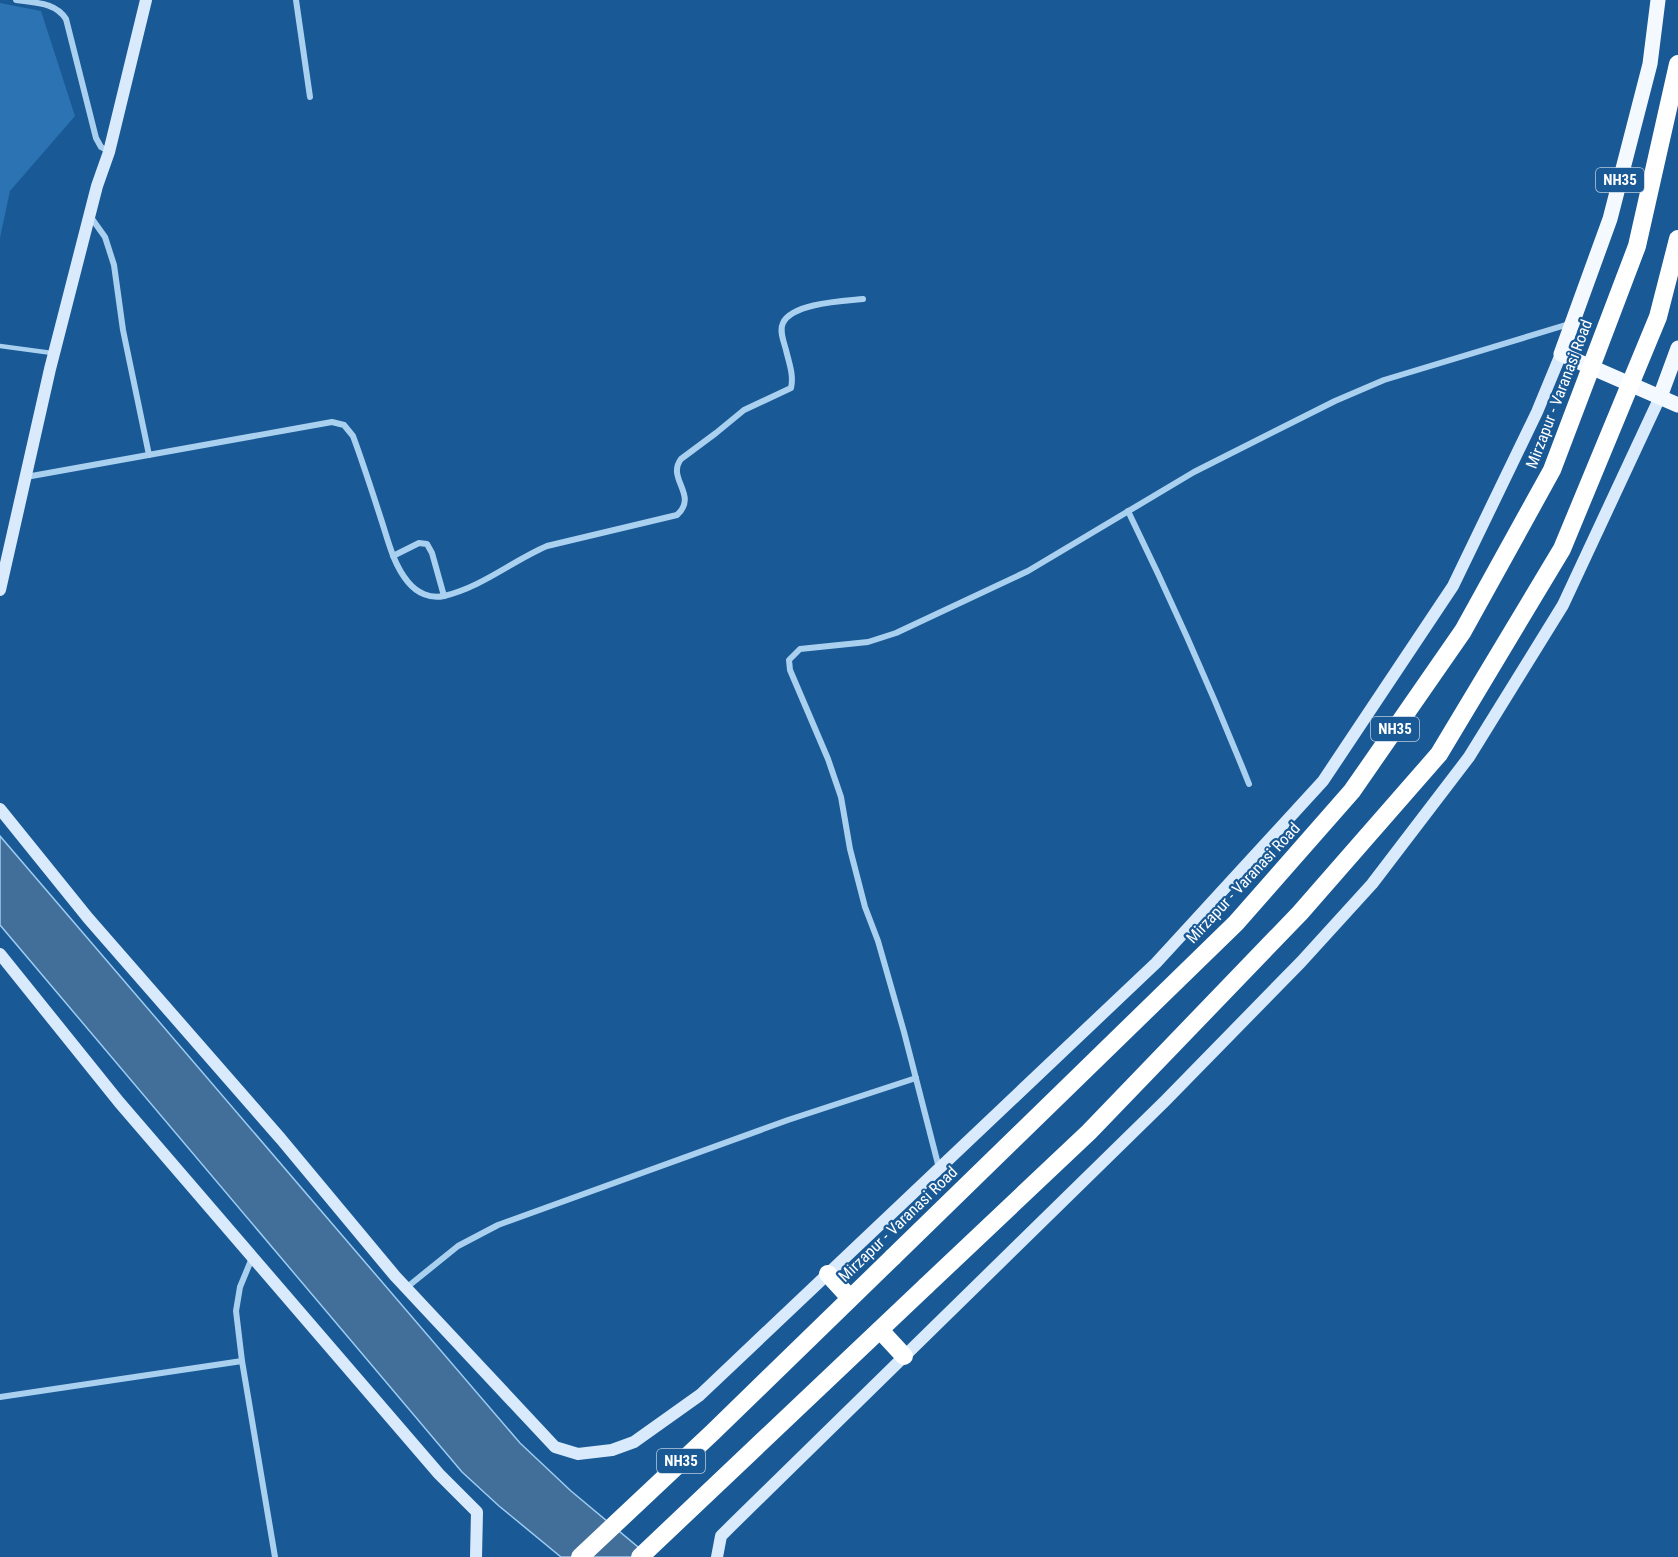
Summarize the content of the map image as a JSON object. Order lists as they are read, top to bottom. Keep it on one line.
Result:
{"streets":{"highway":["NH35","Mirzapur - Varanasi Road"]}}
